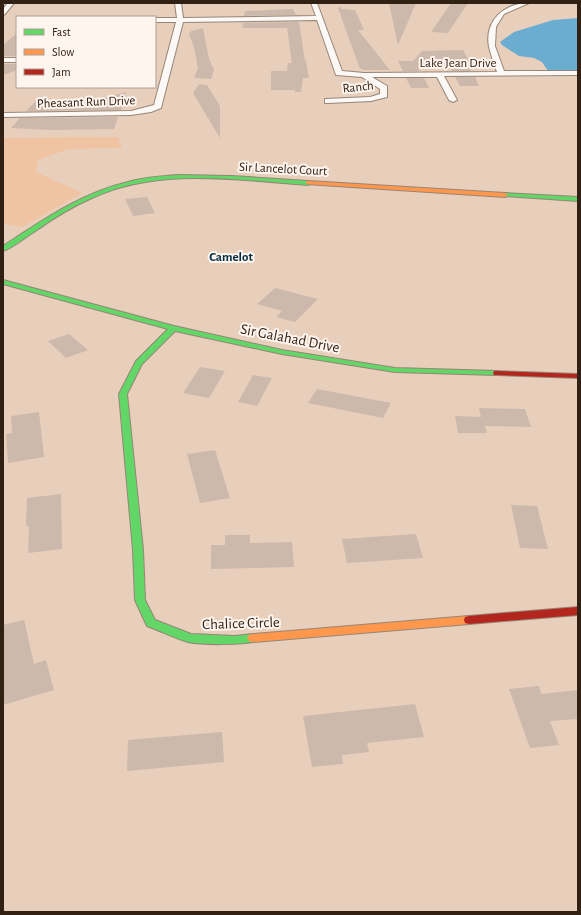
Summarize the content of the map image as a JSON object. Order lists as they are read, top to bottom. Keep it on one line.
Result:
{"streets":{"street":["Lake Jean Drive","Ranch","Pheasant Run Drive","Sir Lancelot Court","Sir Galahad Drive","Chalice Circle"]},"crossings":[["Lake Jean Drive","Ranch"],["Sir Galahad Drive","Chalice Circle"]],"districts":["Camelot"],"legend":["Fast","Slow","Jam"]}
